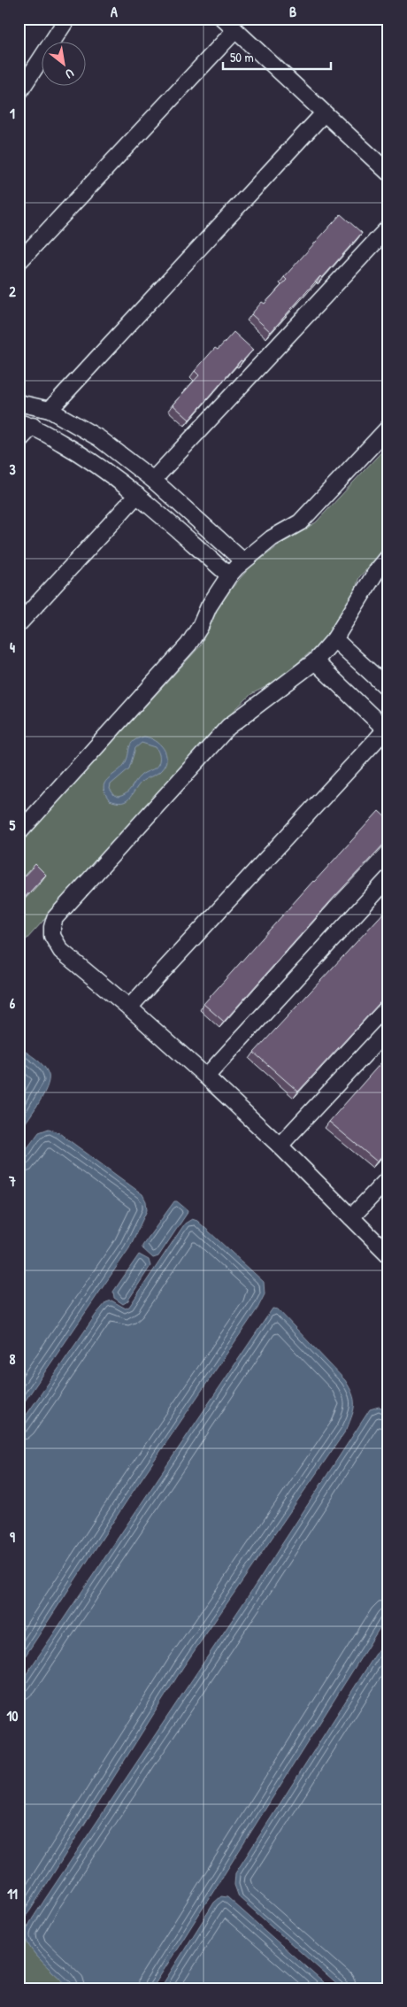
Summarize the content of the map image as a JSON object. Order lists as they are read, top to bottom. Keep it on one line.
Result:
{"scale_bar":"50 m","north":"bottom right","grid":{"columns":["A","B"],"rows":["1","2","3","4","5","6","7","8","9","10","11"]}}
